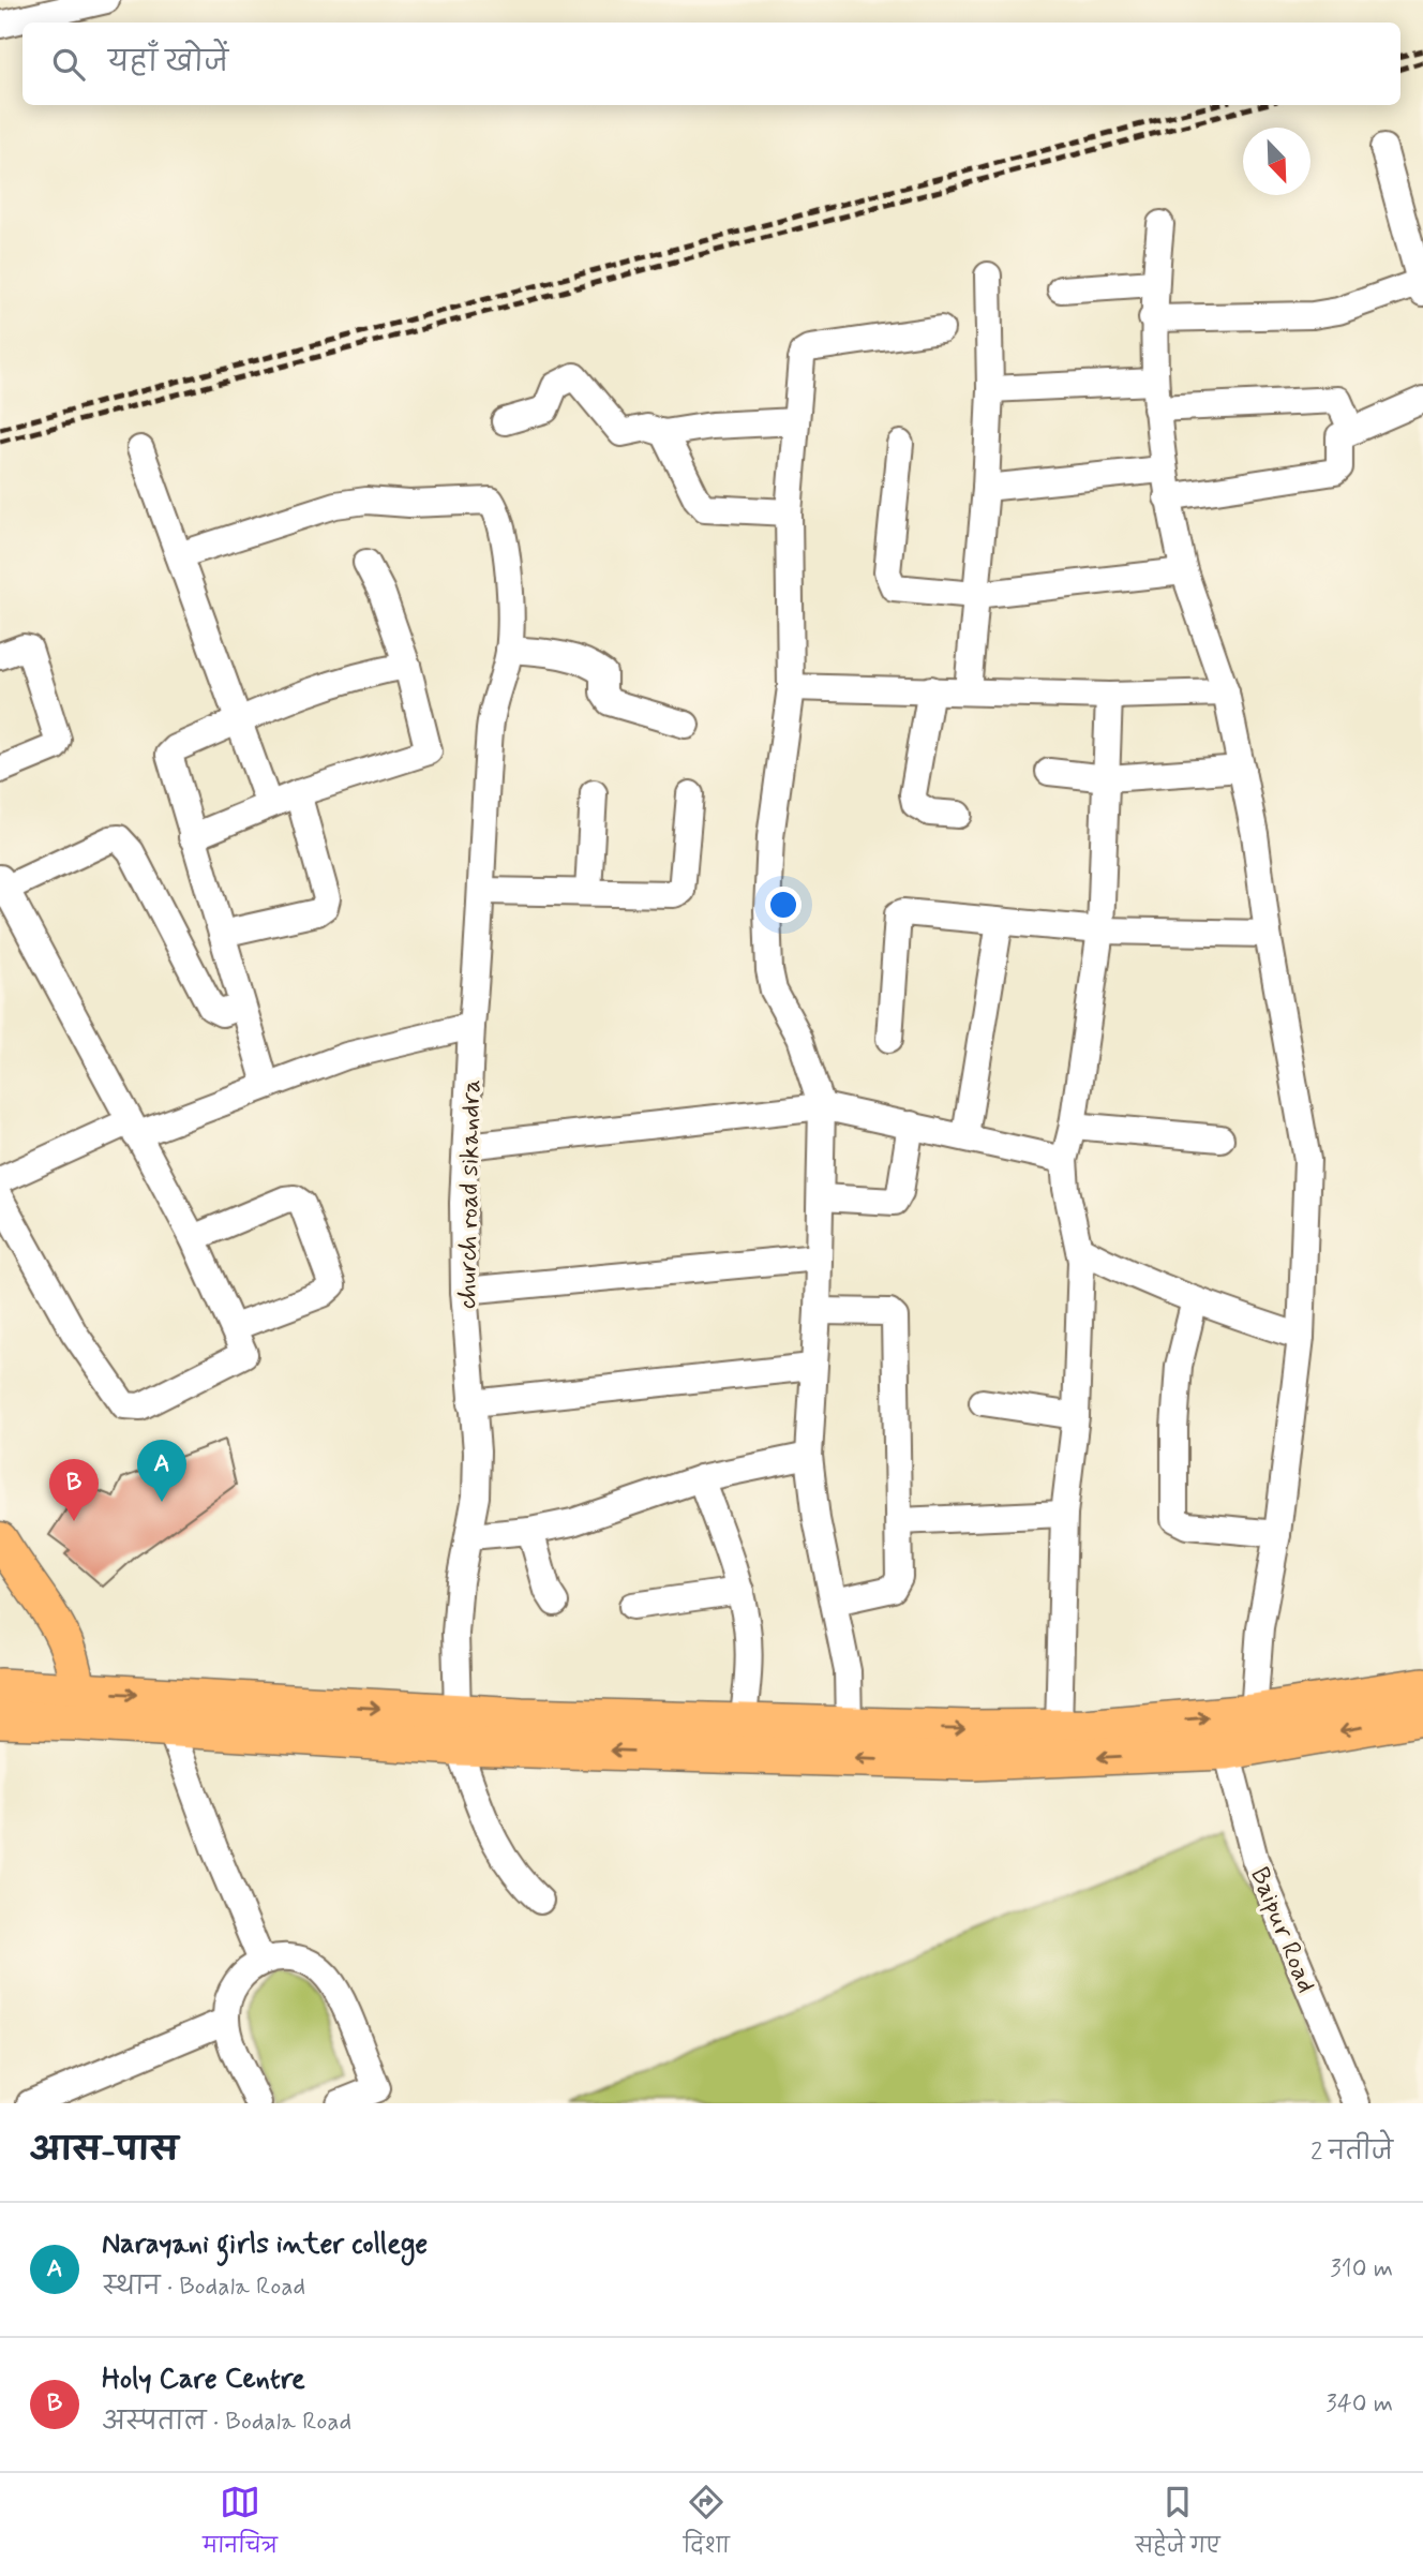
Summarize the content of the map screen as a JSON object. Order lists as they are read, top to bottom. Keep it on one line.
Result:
{"streets":{"street":["church road sikandra","Baipur Road"]},"north":"bottom right","page":{"search":"यहाँ खोजें","pins":["A","B"],"heading":["आस-पास","2 नतीजे"],"list":[{"mark":"A","name":"Narayani girls inter college","note":"स्थान · Bodala Road","value":"310 m"},{"mark":"B","name":"Holy Care Centre","note":"अस्पताल · Bodala Road","value":"340 m"}],"nav":["मानचित्र","दिशा","सहेजे गए"]}}
